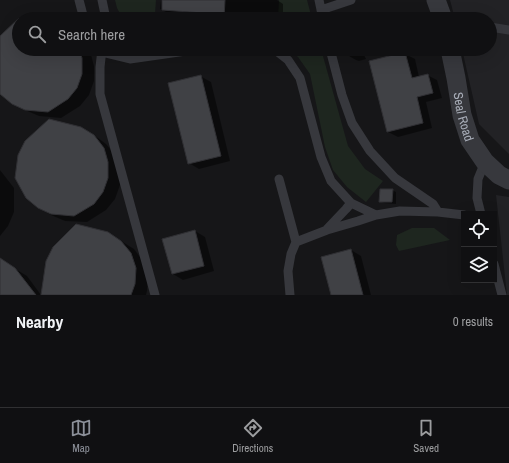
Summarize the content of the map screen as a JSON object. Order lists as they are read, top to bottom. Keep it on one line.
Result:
{"streets":{"street":["Seal Road"]},"page":{"search":"Search here","heading":["Nearby","0 results"],"nav":["Map","Directions","Saved"]}}
